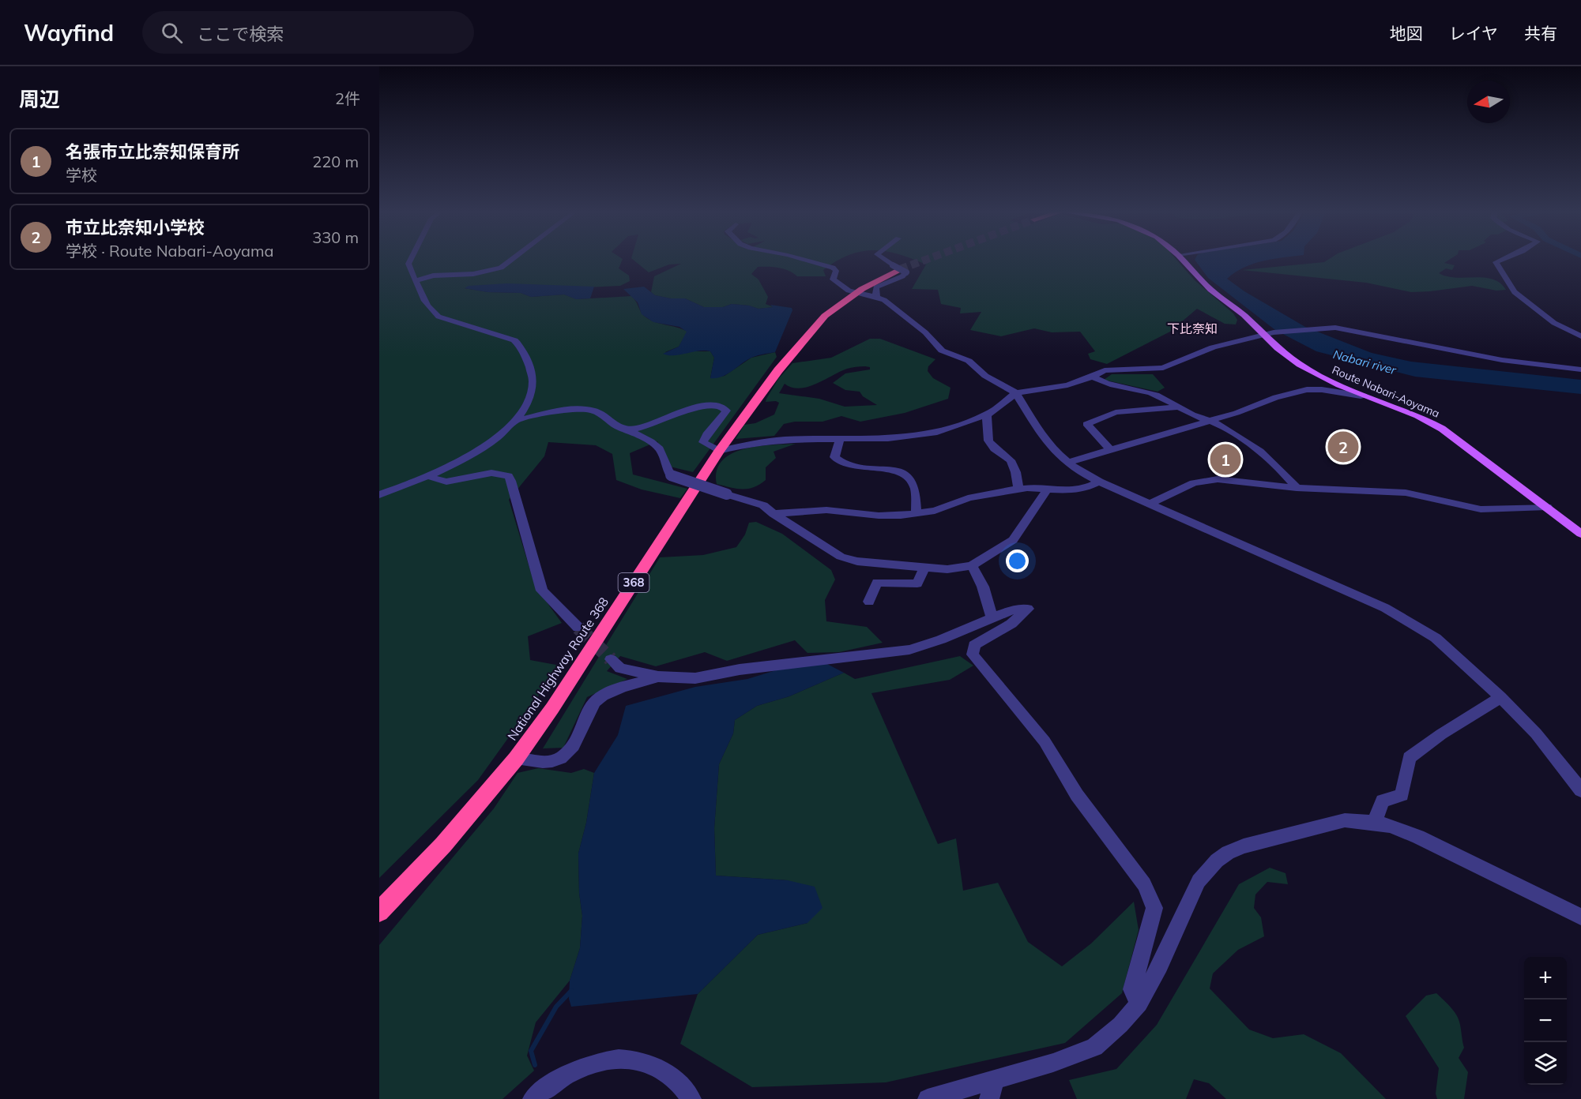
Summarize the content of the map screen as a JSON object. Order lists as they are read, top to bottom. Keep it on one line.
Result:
{"streets":{"highway":["368","National Highway Route 368"],"main road":["Route Nabari-Aoyama"]},"districts":["下比奈知"],"water":["Nabari river"],"north":"left","page":{"header":"Wayfind","search":"ここで検索","nav":["地図","レイヤ","共有"],"heading":["周辺","2件"],"list":[{"mark":"1","name":"名張市立比奈知保育所","note":"学校","value":"220 m"},{"mark":"2","name":"市立比奈知小学校","note":"学校 · Route Nabari-Aoyama","value":"330 m"}],"pins":["2","1"],"map_buttons":["+","−"]}}
